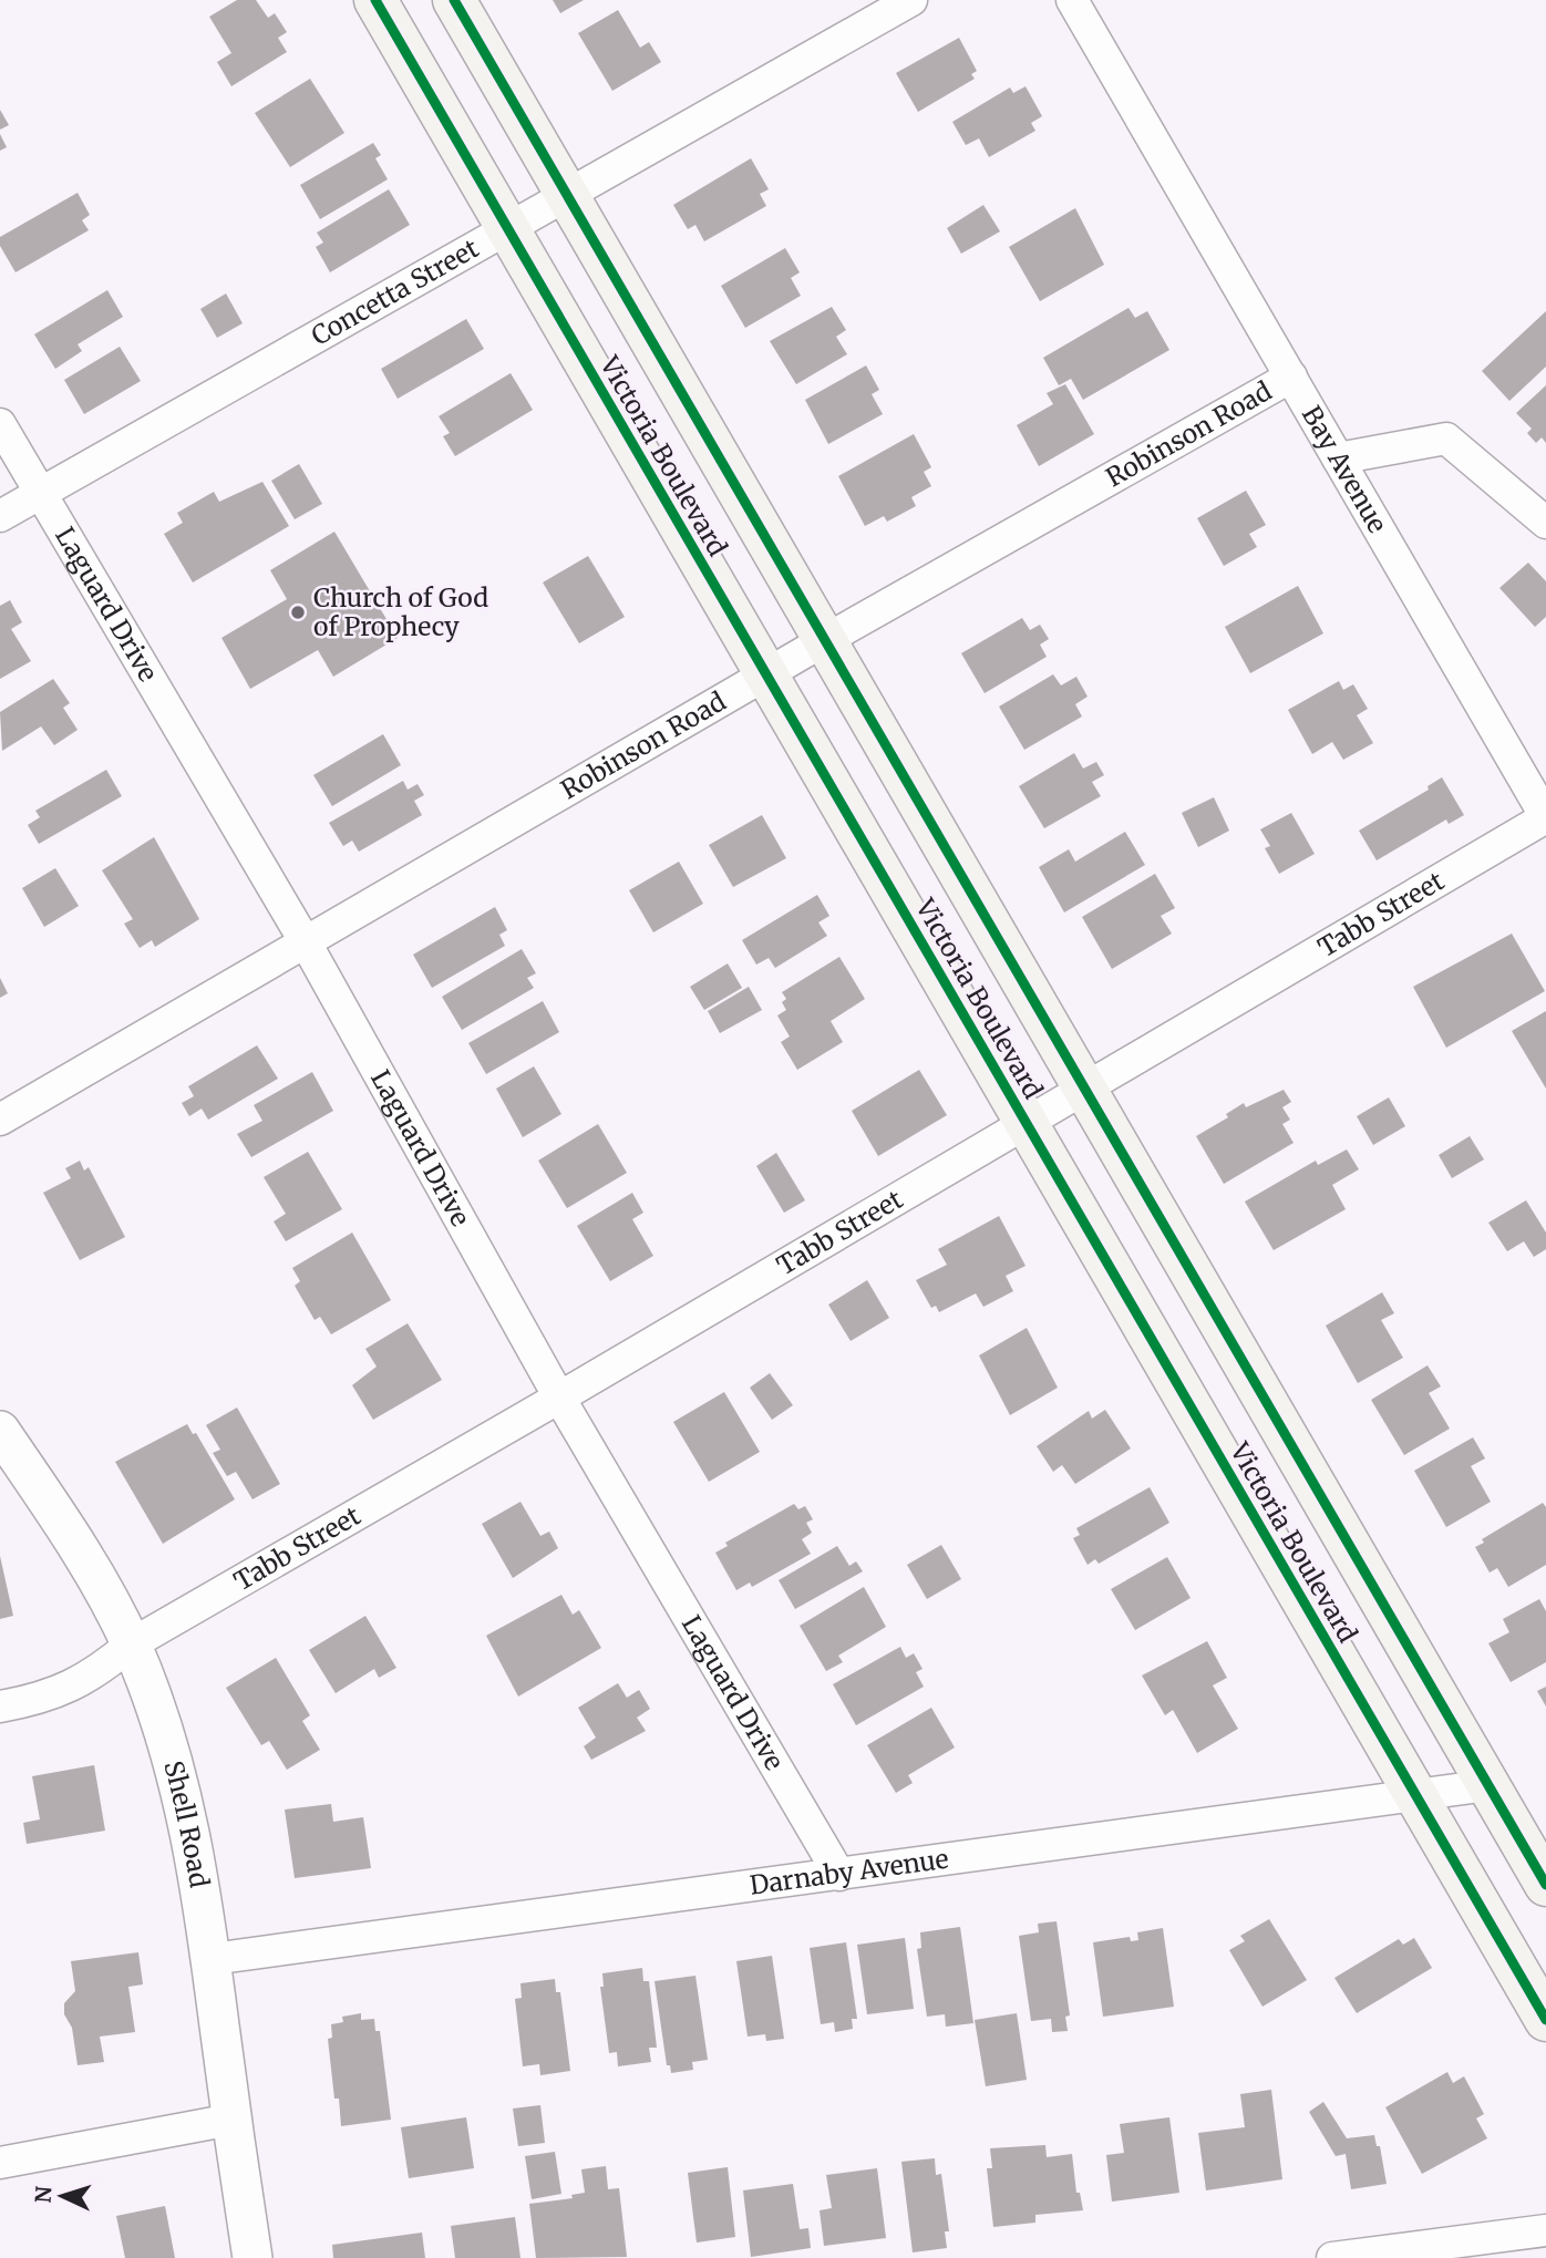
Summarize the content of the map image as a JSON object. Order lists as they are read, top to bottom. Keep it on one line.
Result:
{"streets":{"main road":["Victoria Boulevard"],"street":["Concetta Street","Robinson Road","Bay Avenue","Laguard Drive","Tabb Street","Shell Road","Darnaby Avenue"]},"crossings":[["Concetta Street","Victoria Boulevard"],["Concetta Street","Laguard Drive"],["Robinson Road","Victoria Boulevard"],["Robinson Road","Bay Avenue"],["Robinson Road","Laguard Drive"],["Victoria Boulevard","Tabb Street"],["Victoria Boulevard","Darnaby Avenue"],["Bay Avenue","Tabb Street"],["Laguard Drive","Tabb Street"],["Laguard Drive","Darnaby Avenue"],["Tabb Street","Shell Road"],["Shell Road","Darnaby Avenue"]],"places":["Church of God of Prophecy"],"north":"left"}
